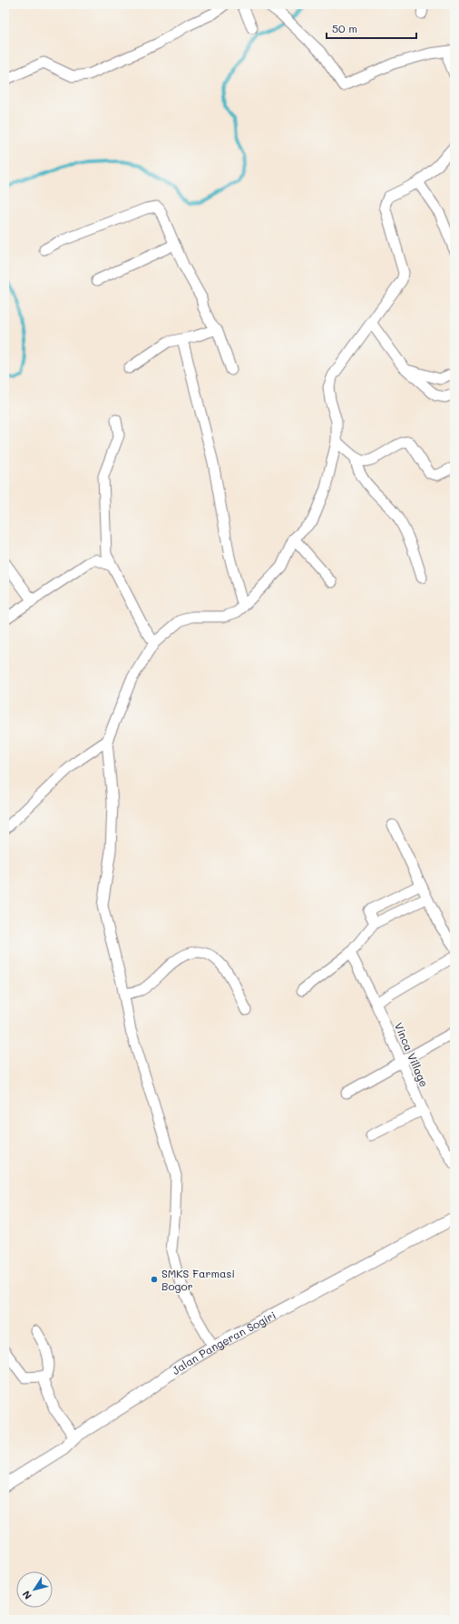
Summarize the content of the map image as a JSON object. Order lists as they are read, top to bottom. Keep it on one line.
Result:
{"streets":{"street":["Vinca Village","Jalan Pangeran Sogiri"]},"places":["SMKS Farmasi Bogor"],"scale_bar":"50 m","north":"bottom left"}
